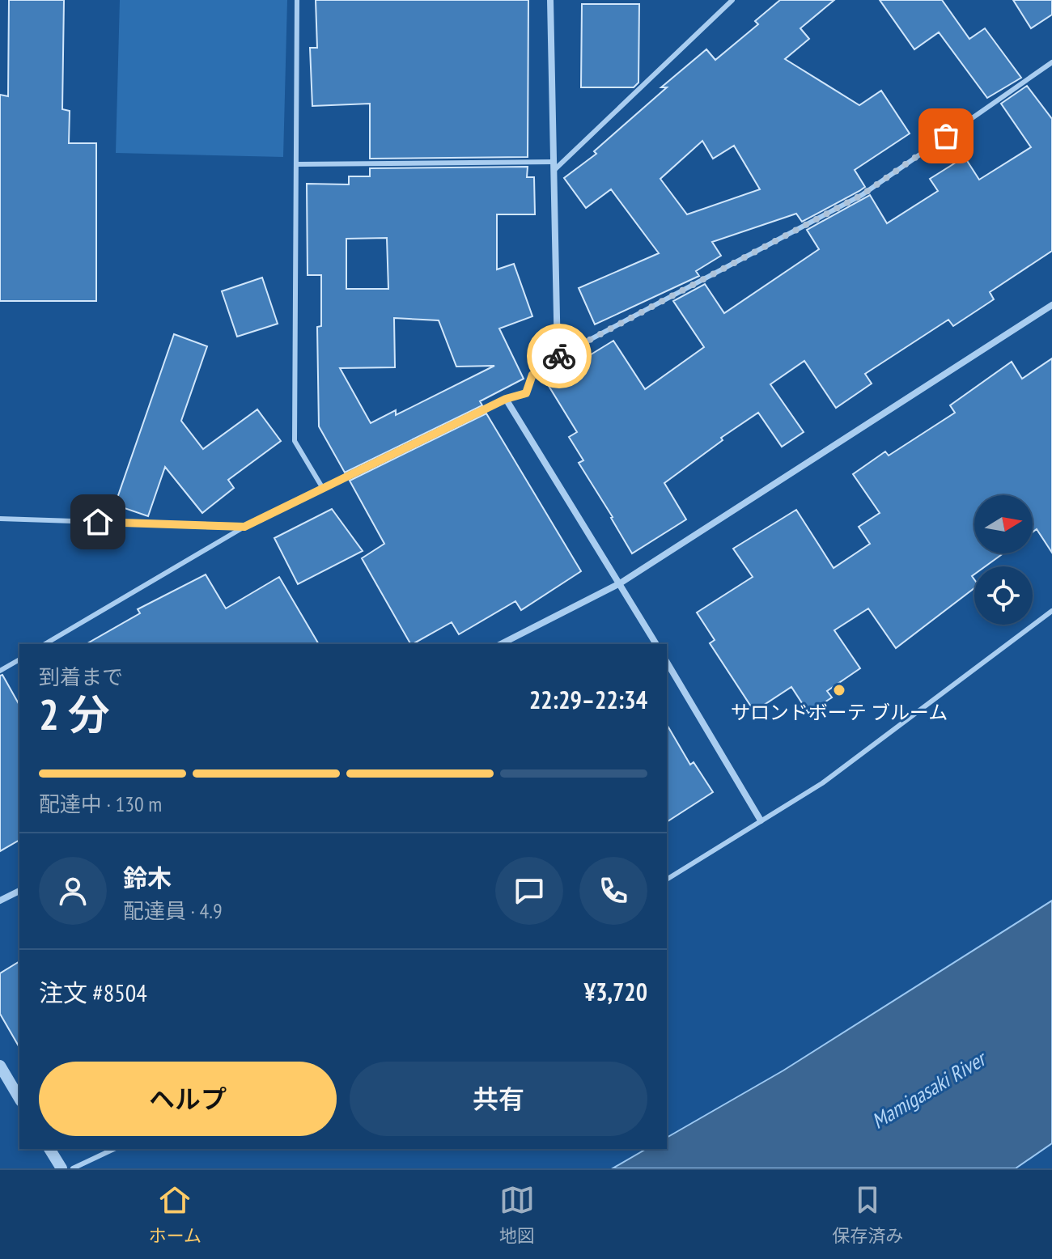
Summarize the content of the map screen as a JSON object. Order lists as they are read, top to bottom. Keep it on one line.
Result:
{"water":["Mamigasaki River"],"places":["サロンドボーテ ブルーム"],"north":"right","page":{"heading":["2 分","到着まで","22:29–22:34"],"panel":["鈴木","配達員 · 4.9","注文 #8504","¥3,720"],"bar":"配達中 · 130 m","buttons":["ヘルプ","共有"],"tabs":["ホーム","地図","保存済み"]}}
